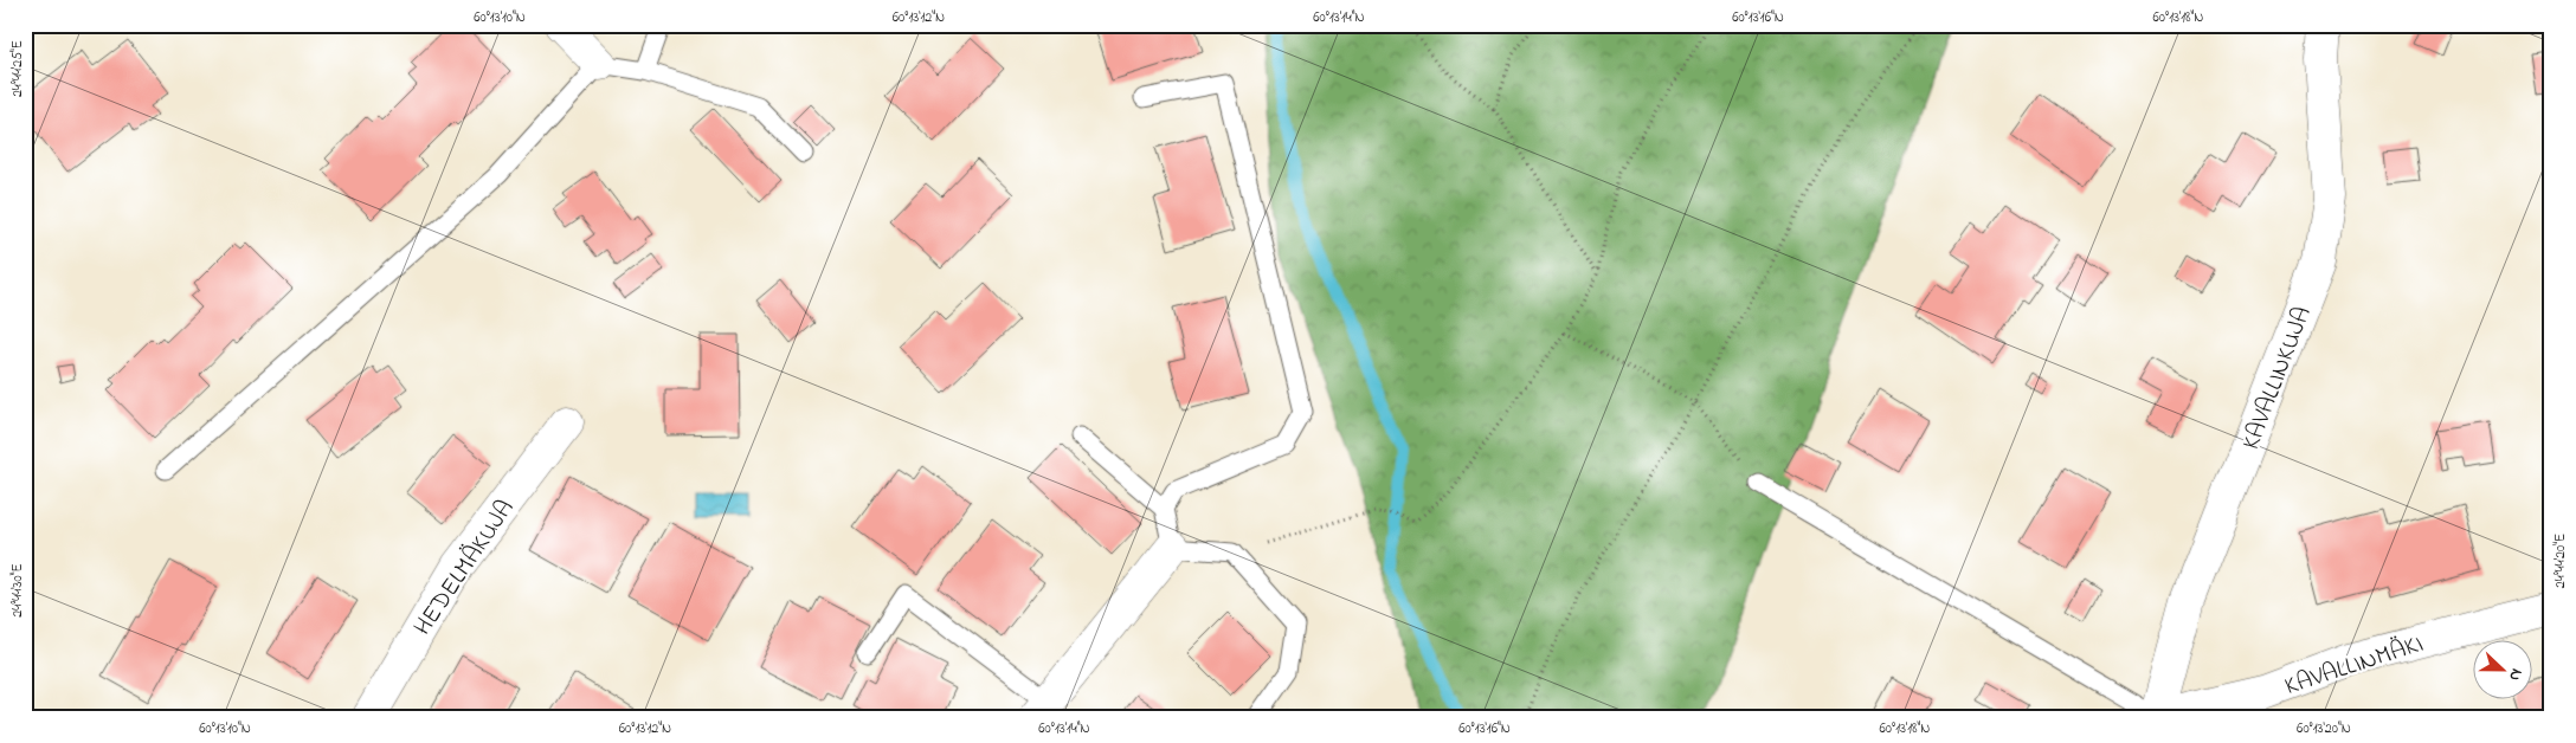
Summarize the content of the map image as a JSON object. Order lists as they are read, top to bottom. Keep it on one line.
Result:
{"streets":{"street":["KAVALLINKUJA","HEDELMÄKUJA","KAVALLINMÄKI"]},"crossings":[["KAVALLINKUJA","KAVALLINMÄKI"]],"north":"right","coordinates":["60°13'10\"N","60°13'12\"N","60°13'14\"N","60°13'16\"N","60°13'18\"N","24°44'25\"E","24°44'20\"E","24°44'30\"E","60°13'20\"N"]}
